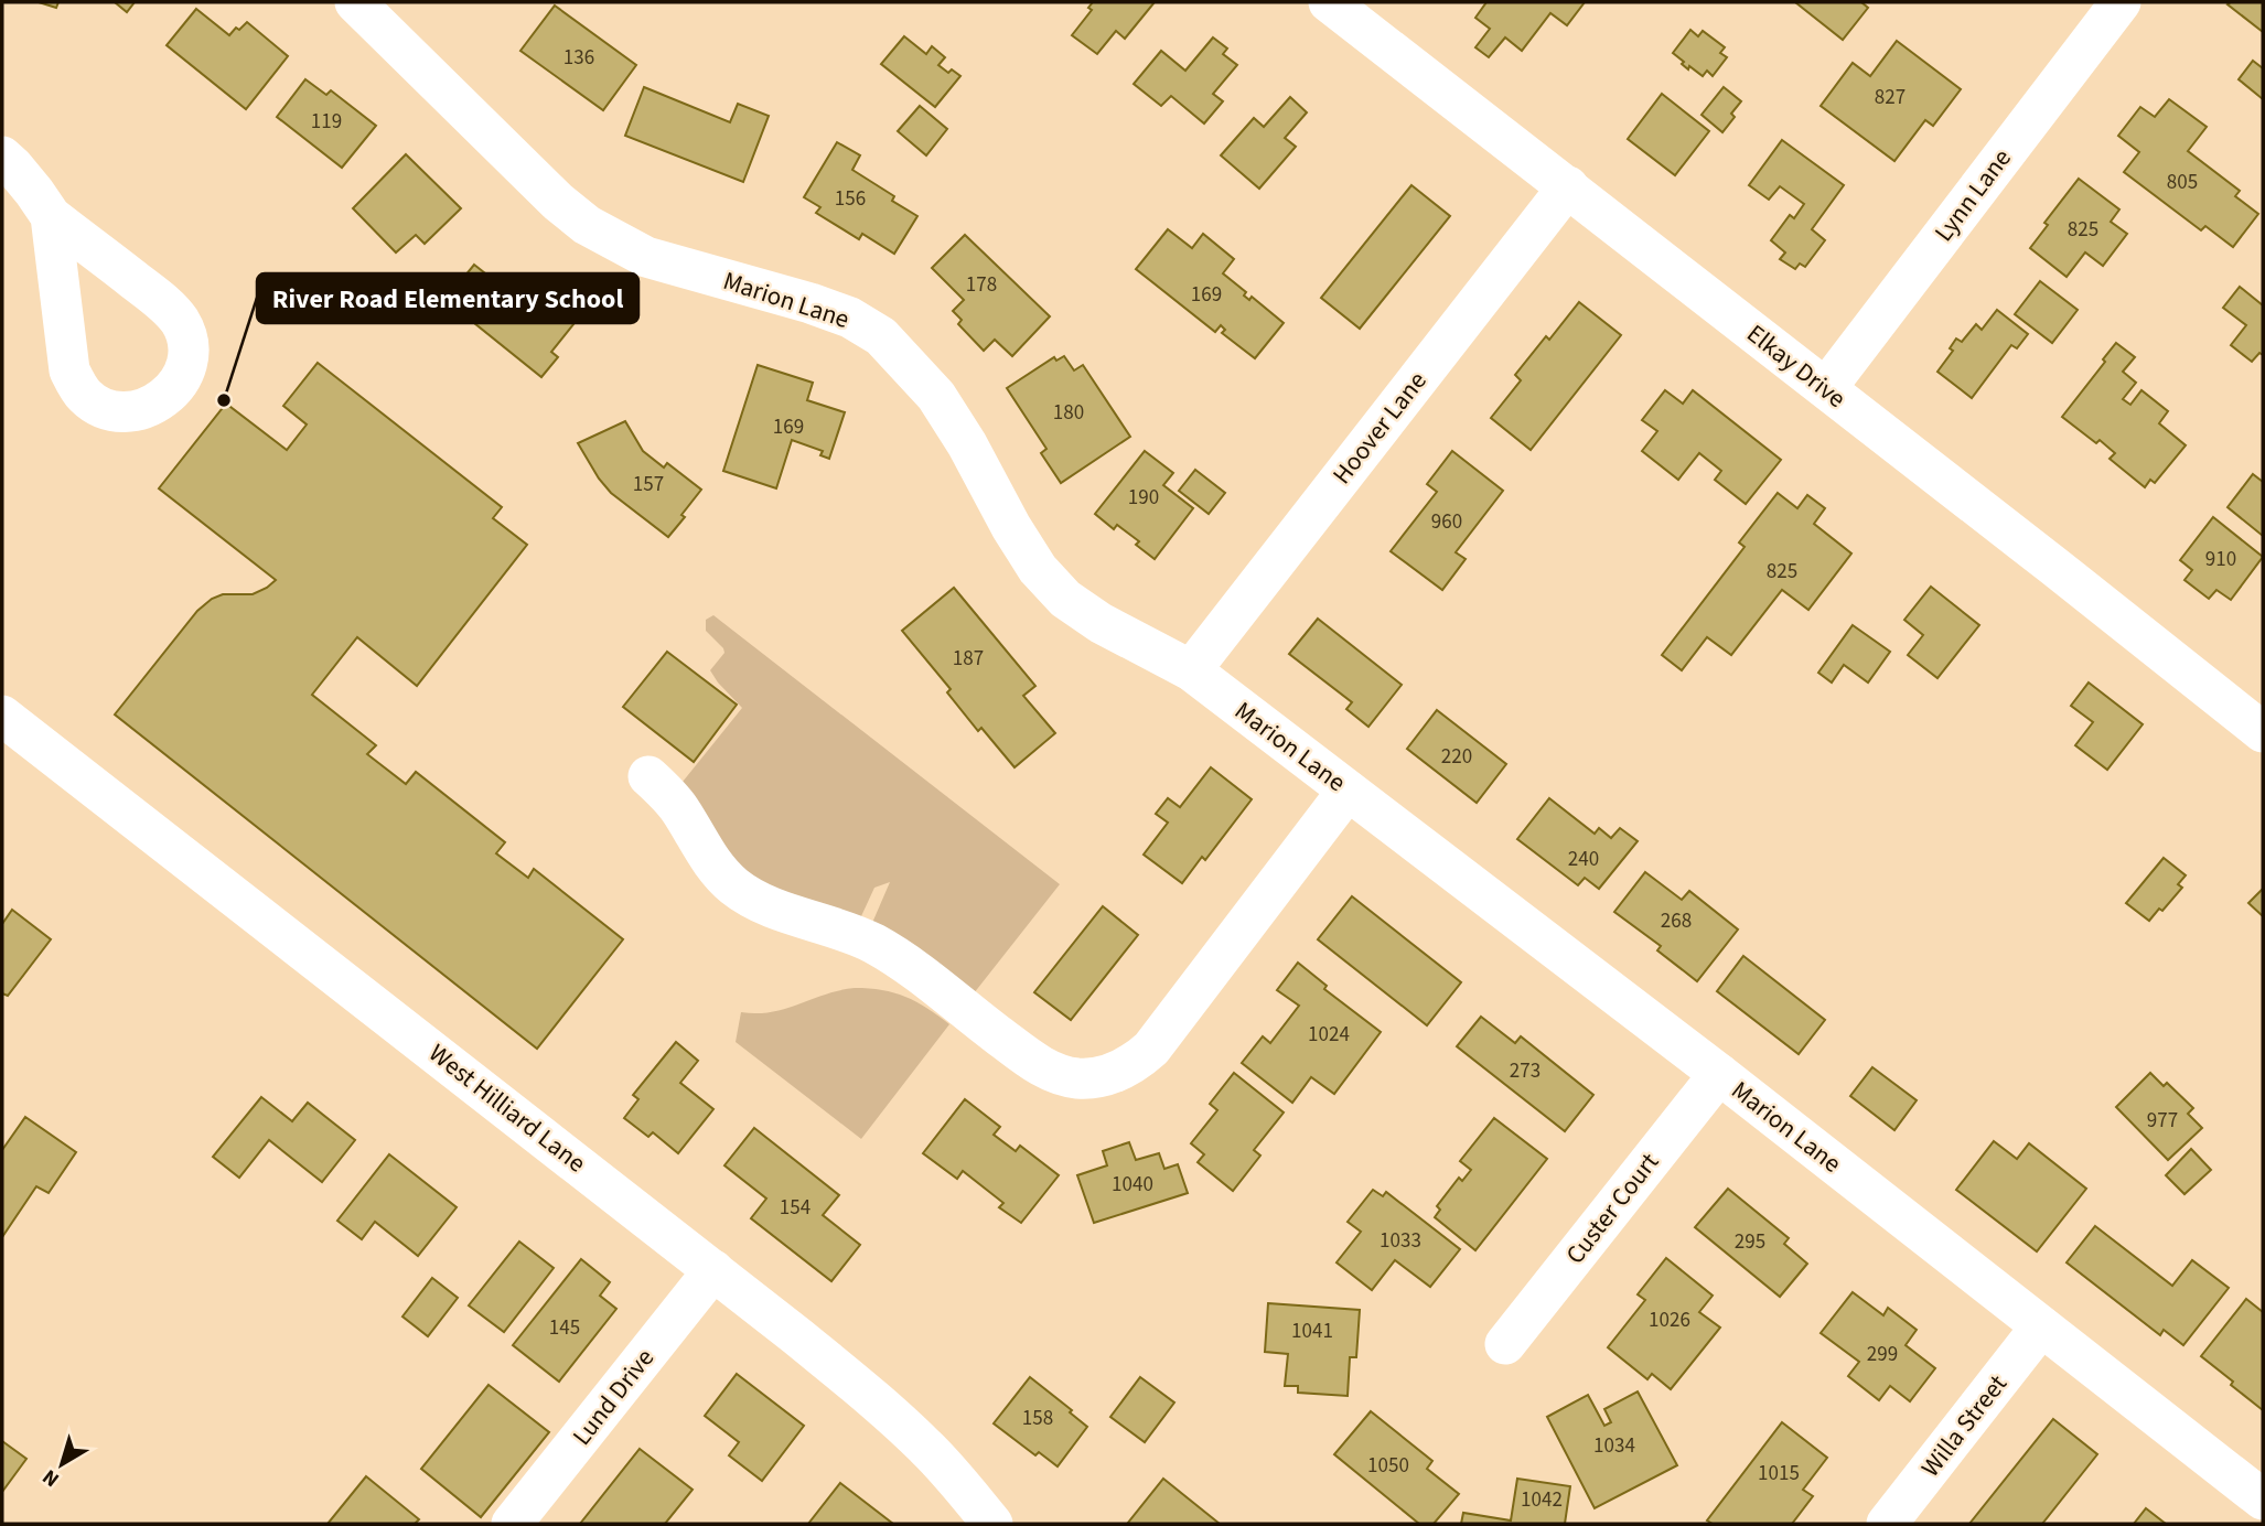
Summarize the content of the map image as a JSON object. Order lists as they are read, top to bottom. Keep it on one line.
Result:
{"streets":{"street":["Lynn Lane","Marion Lane","Elkay Drive","Hoover Lane","West Hilliard Lane","Custer Court","Lund Drive","Willa Street"]},"crossings":[["Lynn Lane","Elkay Drive"],["Marion Lane","Hoover Lane"],["Marion Lane","Custer Court"],["Marion Lane","Willa Street"],["Elkay Drive","Hoover Lane"],["West Hilliard Lane","Lund Drive"]],"places":["River Road Elementary School"],"house_numbers":["136","827","119","805","156","825","178","169","180","169","157","190","960","910","825","187","220","240","268","1024","273","977","1040","154","1033","295","1026","145","1041","299","158","1034","1050","1015","1042"],"north":"bottom left"}
